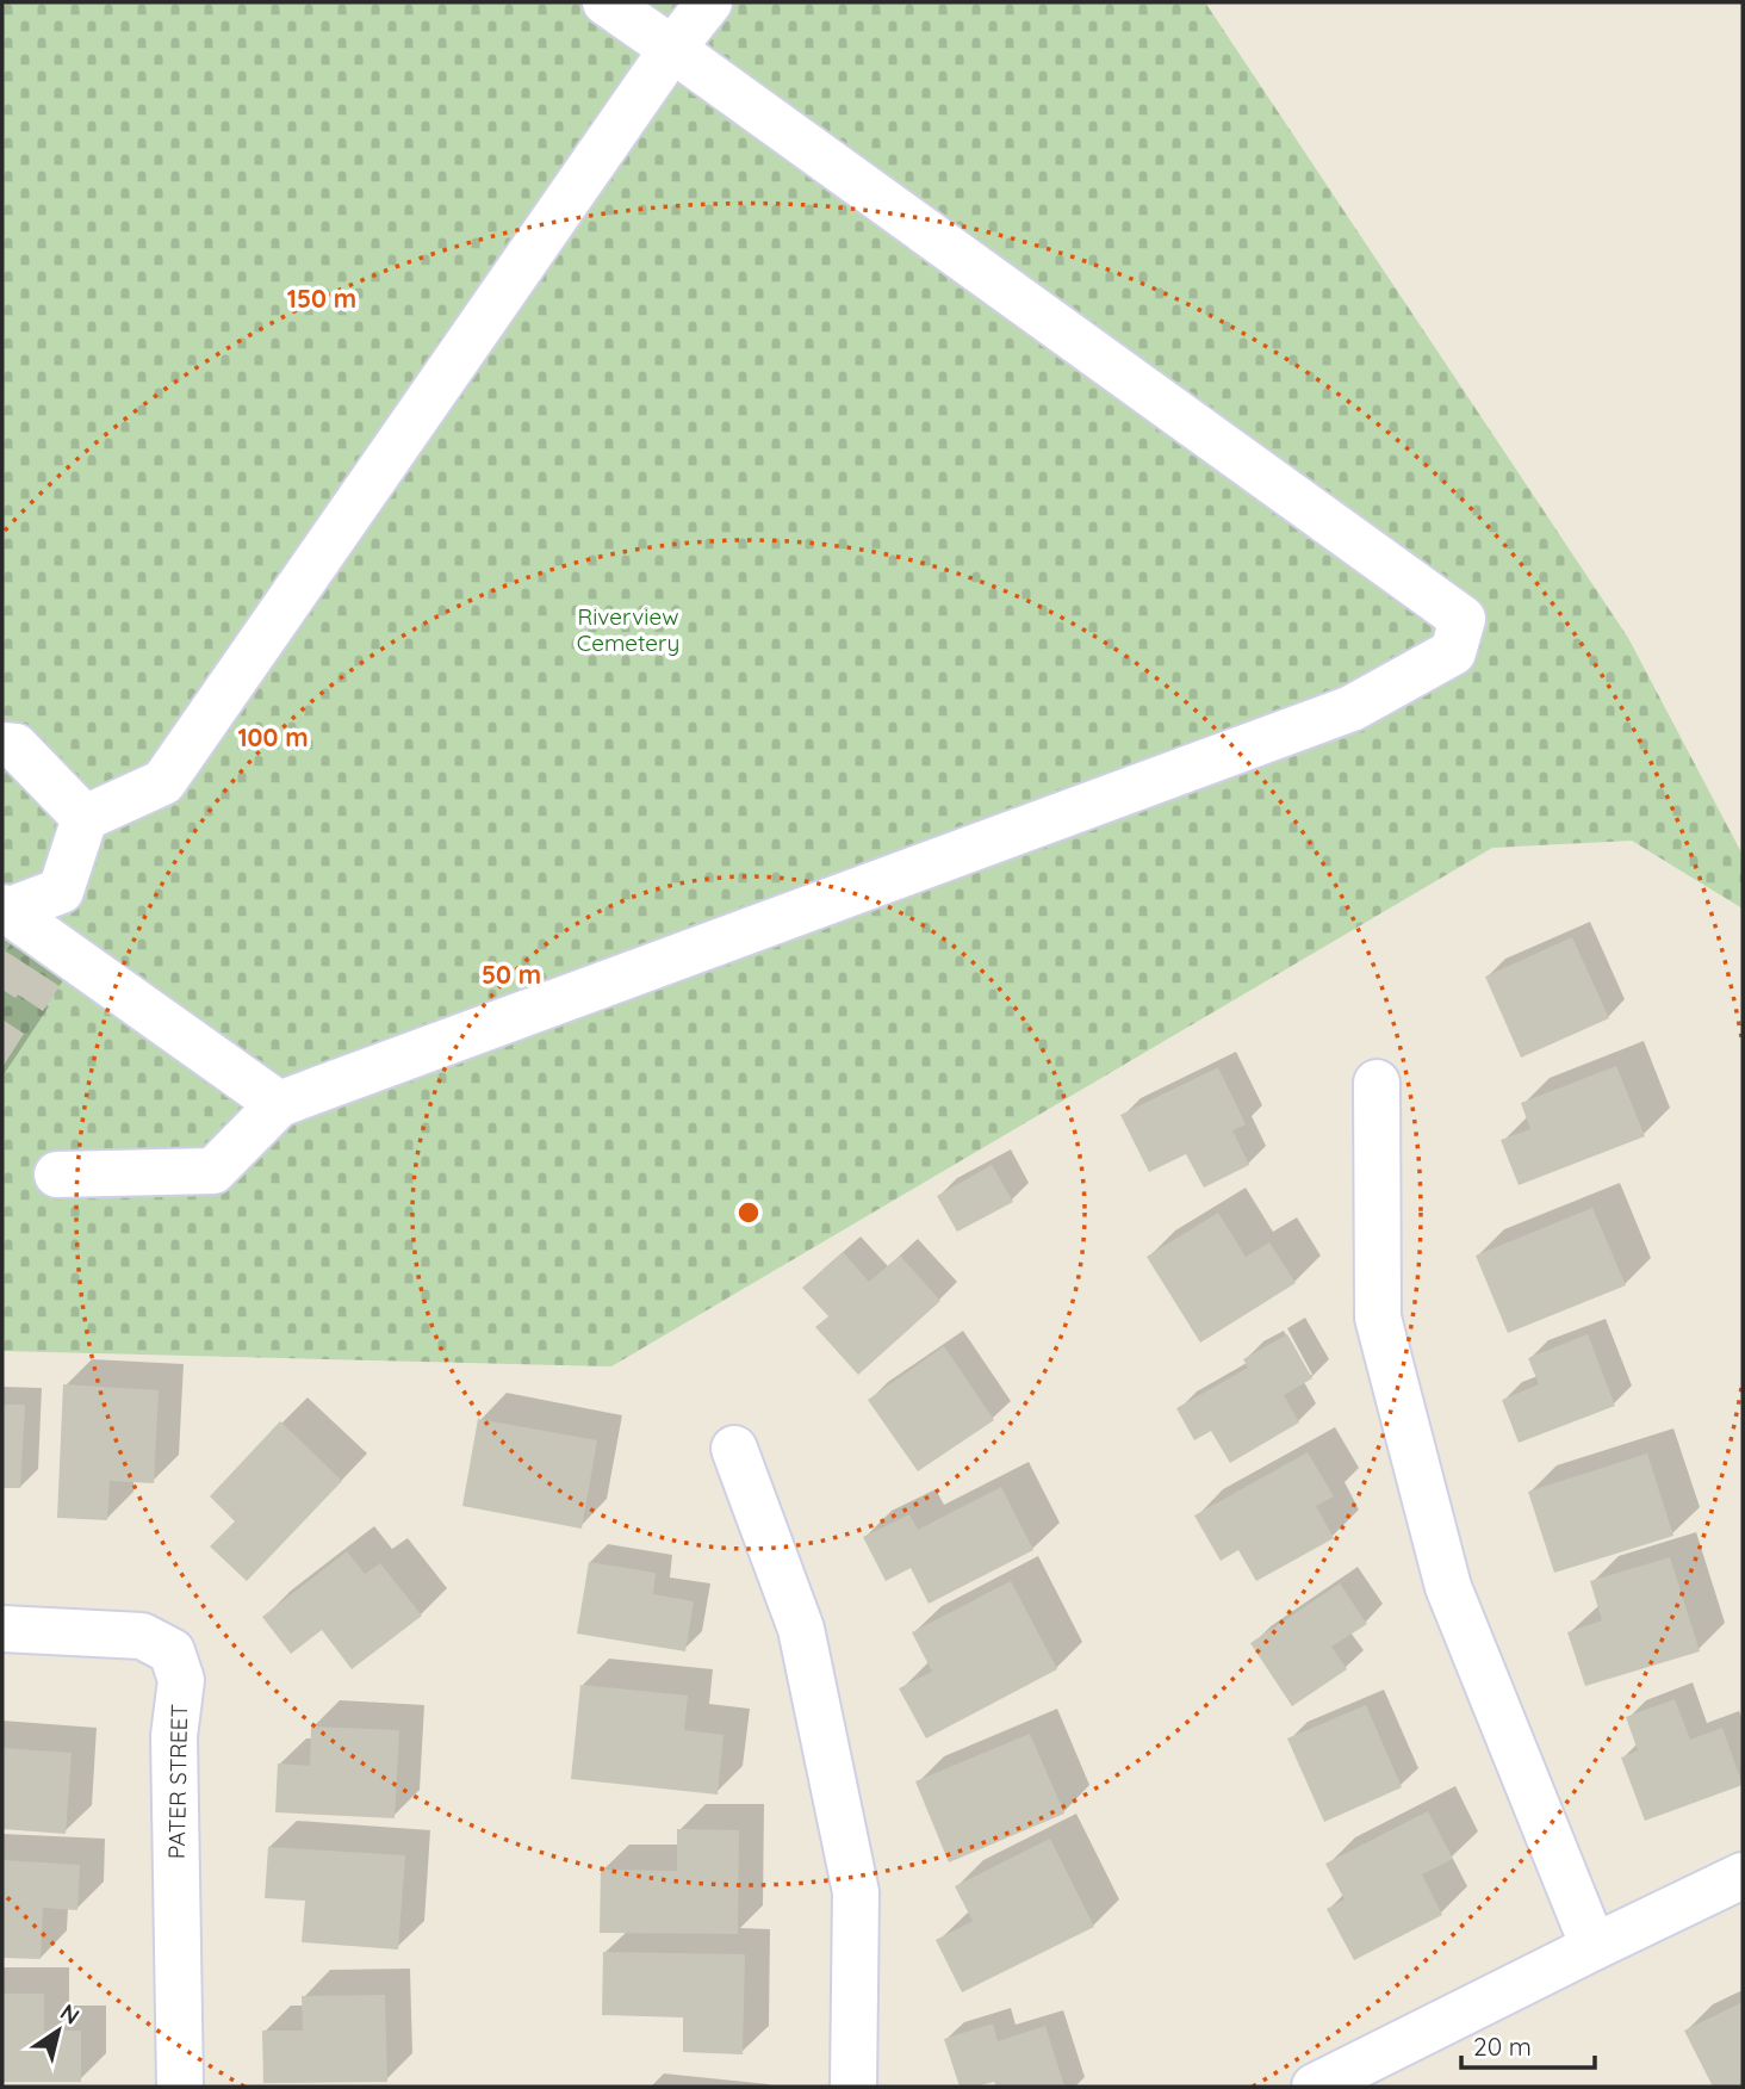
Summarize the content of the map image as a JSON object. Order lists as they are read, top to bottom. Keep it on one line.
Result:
{"streets":{"street":["PATER STREET"]},"parks":["Riverview Cemetery"],"scale_bar":"20 m","north":"top right","rings":["150 m","100 m","50 m"]}
